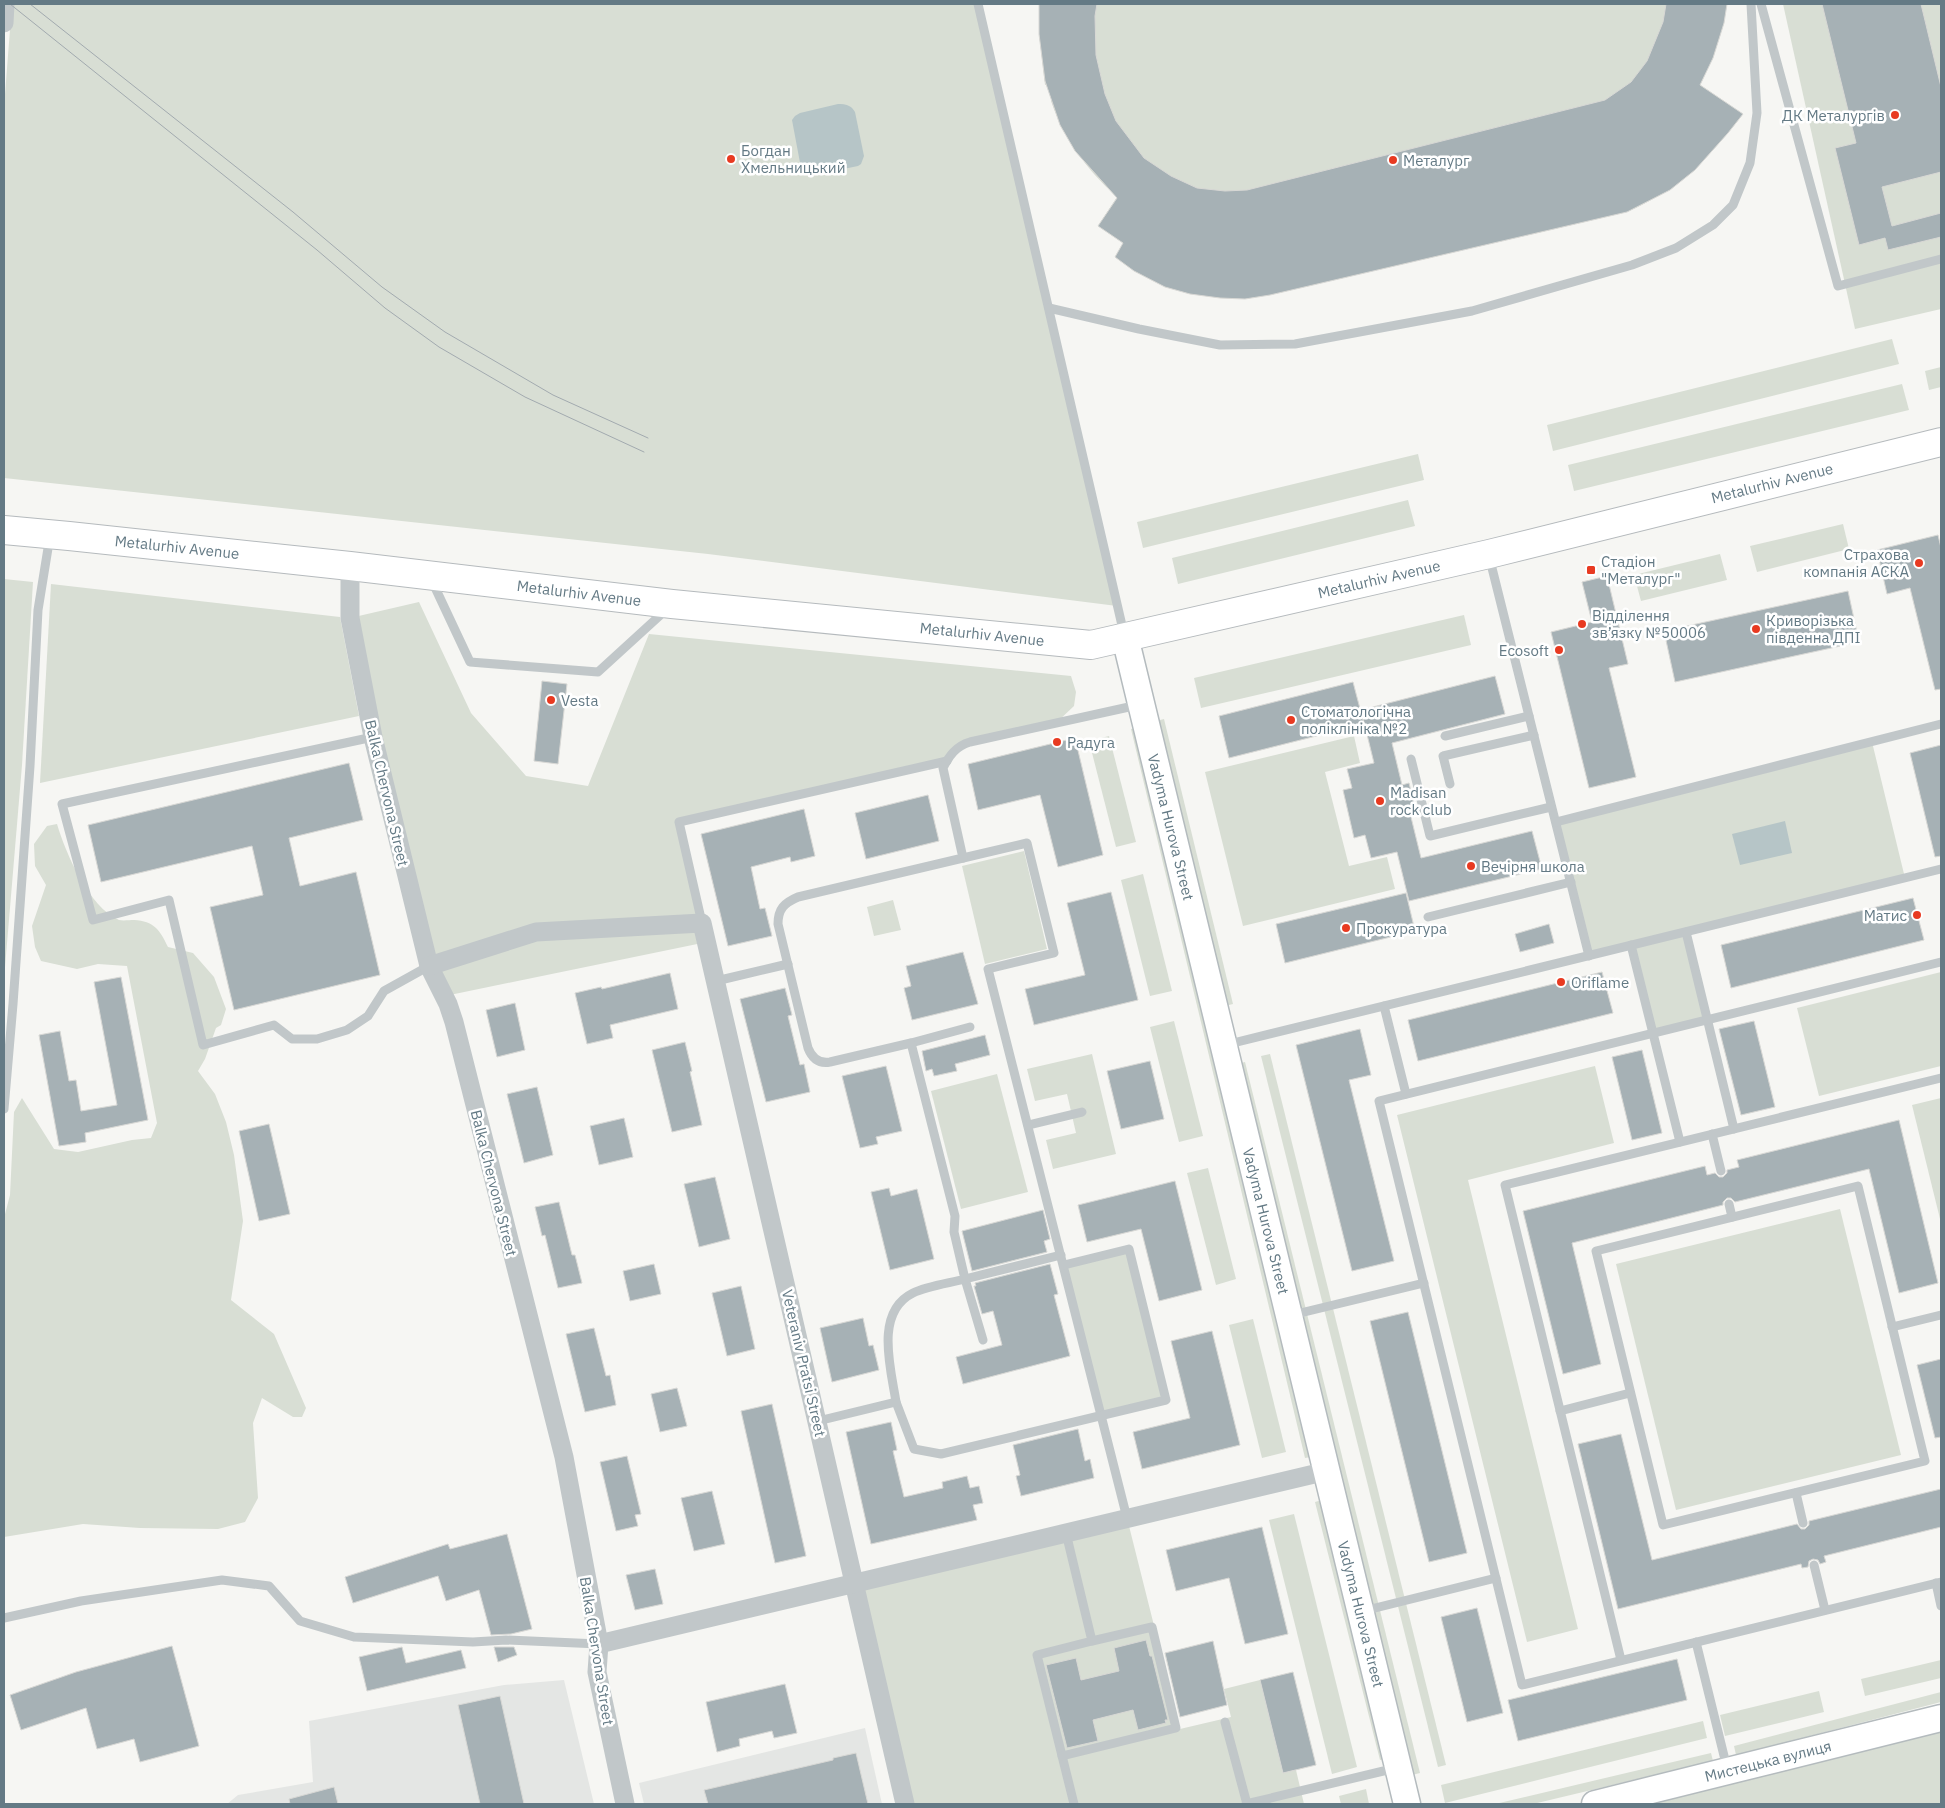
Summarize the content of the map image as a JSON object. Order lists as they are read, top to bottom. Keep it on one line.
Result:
{"streets":{"main road":["Metalurhiv Avenue"],"street":["Balka Chervona Street","Vadyma Hurova Street","Veteraniv Pratsi Street","Мистецька вулиця"]},"crossings":[["Metalurhiv Avenue","Balka Chervona Street"],["Metalurhiv Avenue","Vadyma Hurova Street"]],"places":{"other":["ДК Металургів","Богдан Хмельницький","Металург","Страхова компанія АСКА","Відділення зв’язку №50006","Криворізька південна ДПІ","Ecosoft","Vesta","Стоматологічна поліклініка №2","Радуга","Madisan rock club","Вечірня школа","Матис","Прокуратура","Oriflame"],"transit":["Стадіон \"Металург\""]}}
